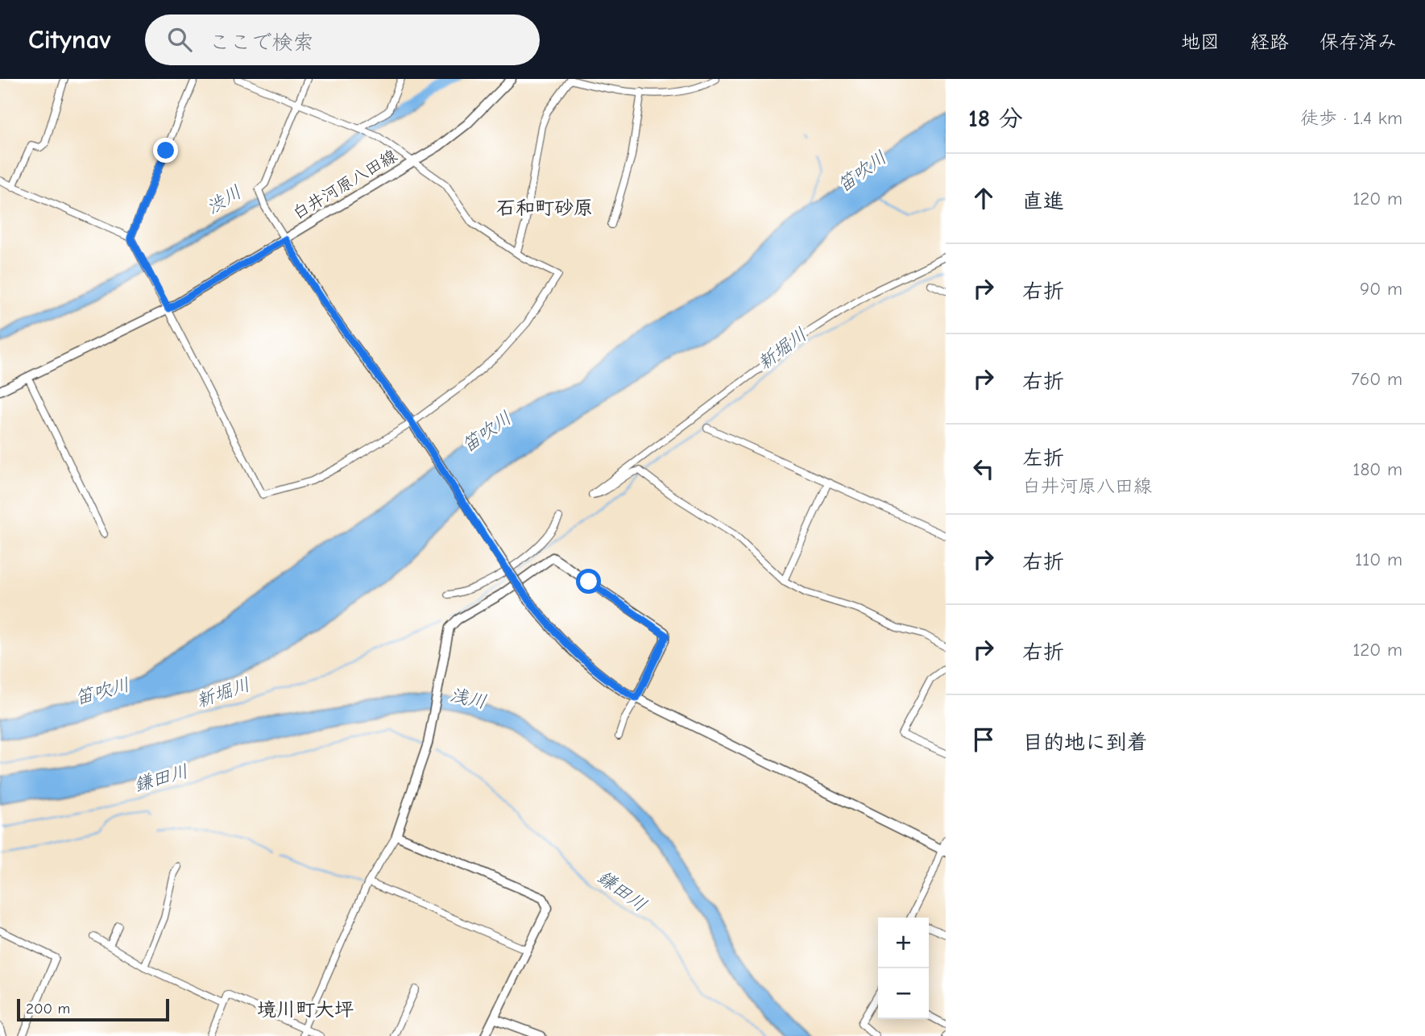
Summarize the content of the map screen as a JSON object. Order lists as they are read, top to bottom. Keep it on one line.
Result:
{"streets":{"street":["白井河原八田線"]},"districts":["石和町砂原","境川町大坪"],"water":["笛吹川","渋川","新堀川","浅川","鎌田川"],"scale_bar":"200 m","page":{"header":"Citynav","search":"ここで検索","nav":["地図","経路","保存済み"],"heading":["18 分","徒歩 · 1.4 km"],"list":[["直進","120 m"],["右折","90 m"],["右折","760 m"],["左折","白井河原八田線","180 m"],["右折","110 m"],["右折","120 m"],"目的地に到着"],"map_buttons":["+","−"],"scale":"200 m"}}
